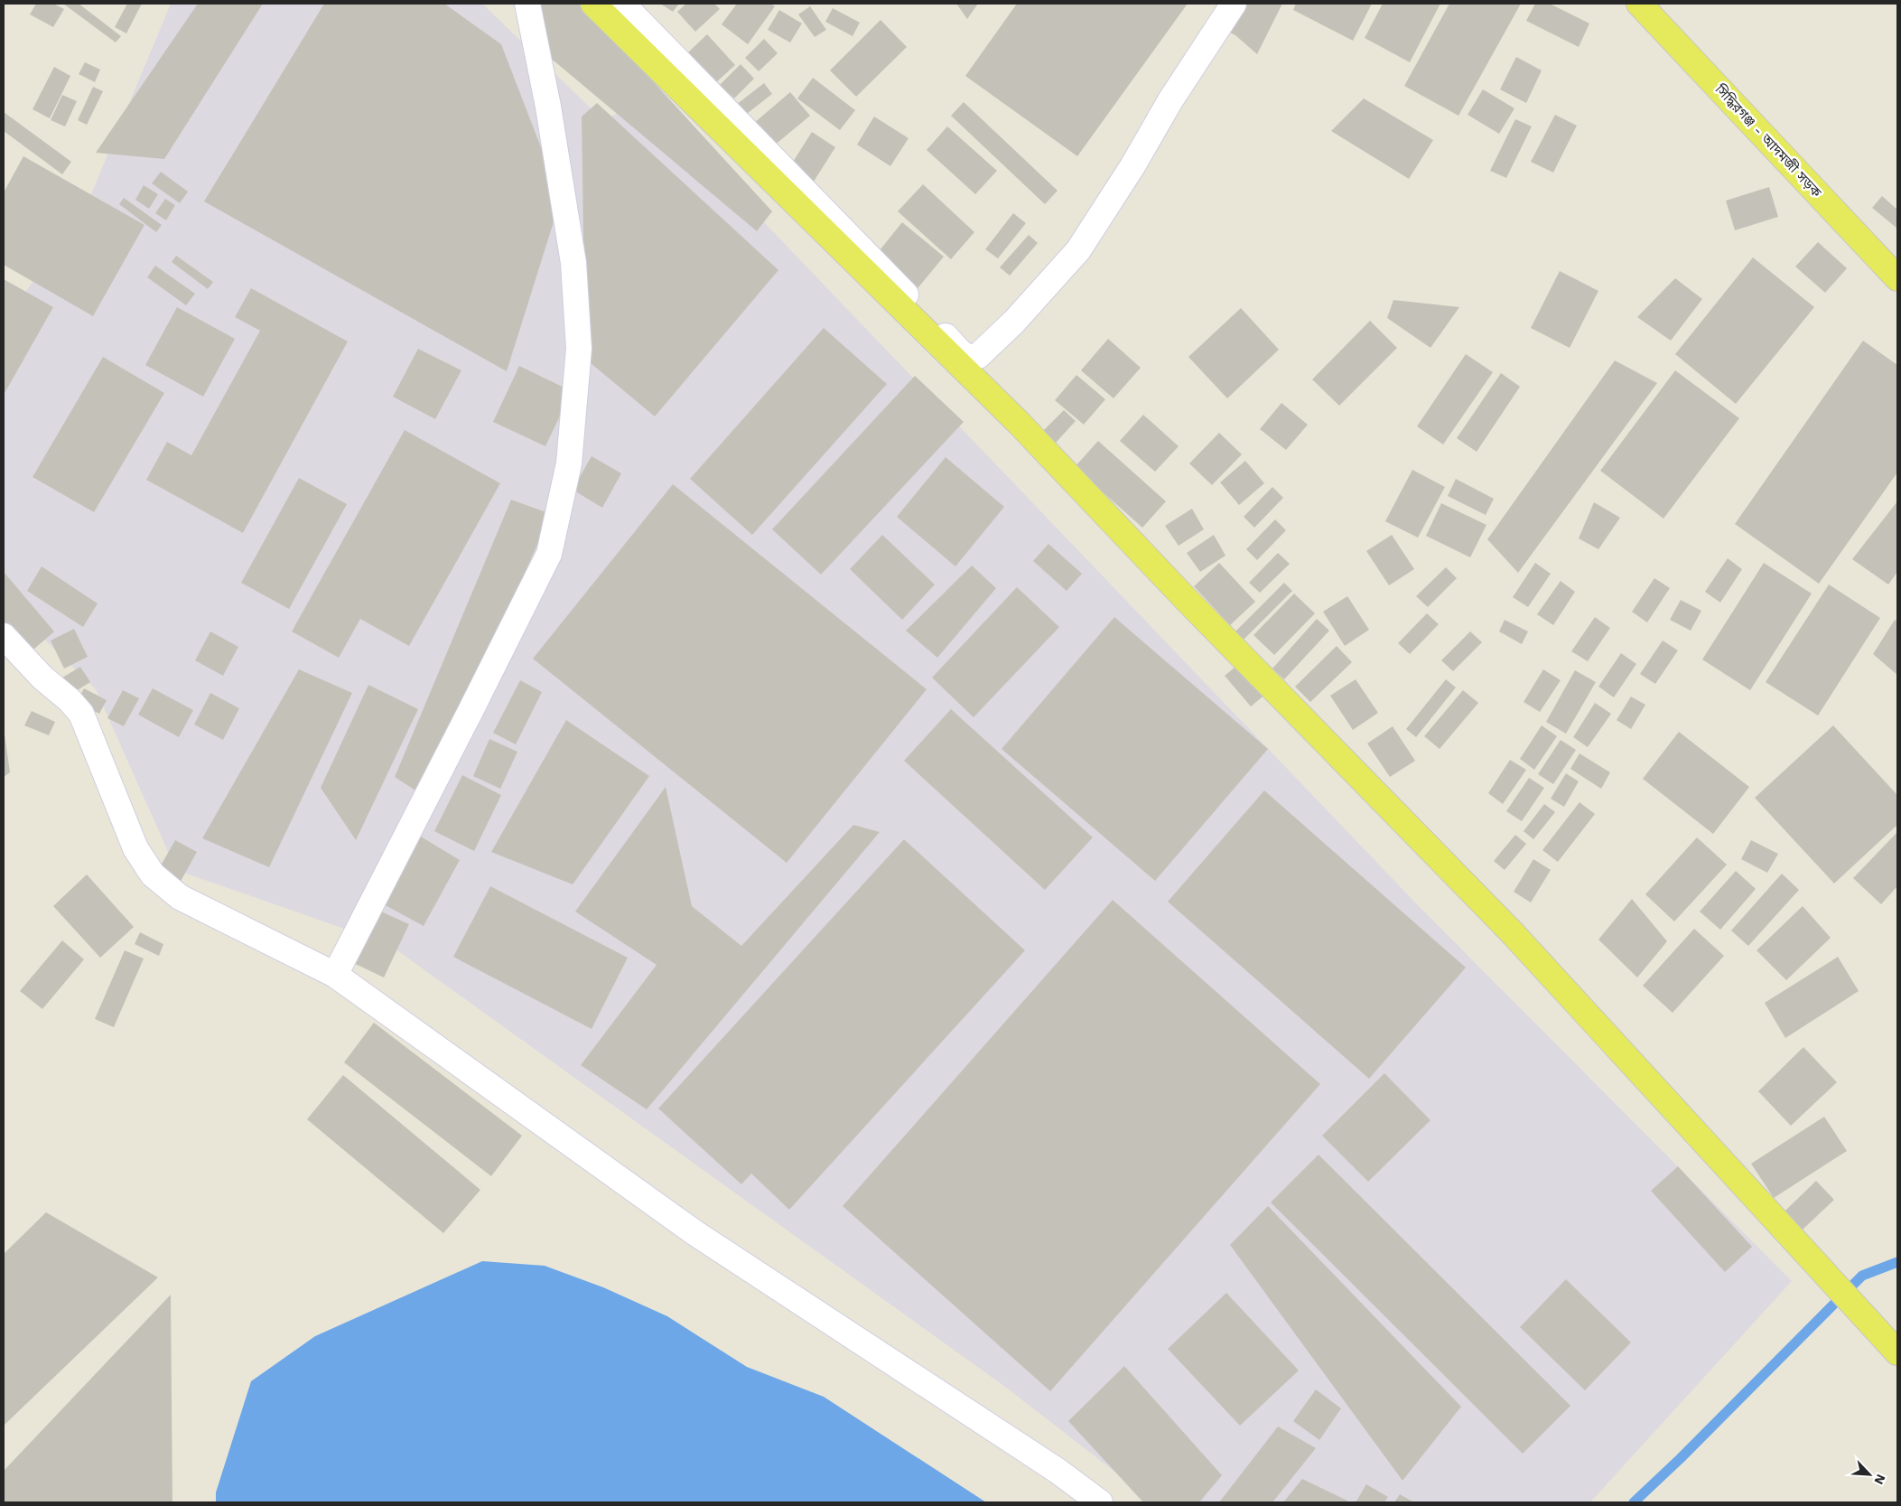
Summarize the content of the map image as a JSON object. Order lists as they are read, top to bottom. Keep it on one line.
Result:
{"streets":{"main road":["সিদ্ধিরগঞ্জ - আদমজী সড়ক"]},"north":"bottom right"}
